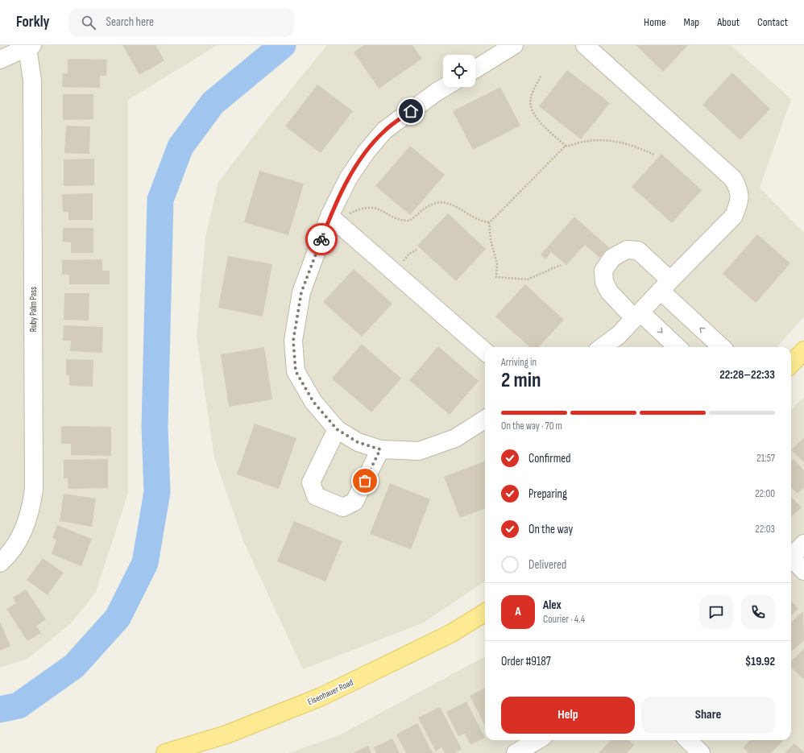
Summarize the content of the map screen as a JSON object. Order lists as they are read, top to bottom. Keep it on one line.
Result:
{"streets":{"main road":["Eisenhauer Road"],"street":["Ruby Palm Pass"]},"page":{"header":"Forkly","search":"Search here","nav":["Home","Map","About","Contact"],"heading":["2 min","Arriving in","22:28–22:33"],"panel":["Alex","Courier · 4.4","Order #9187","$19.92"],"bar":"On the way · 70 m","list":[["Confirmed","21:57"],["Preparing","22:00"],["On the way","22:03"],"Delivered"],"round":"A","buttons":["Help","Share"]}}
